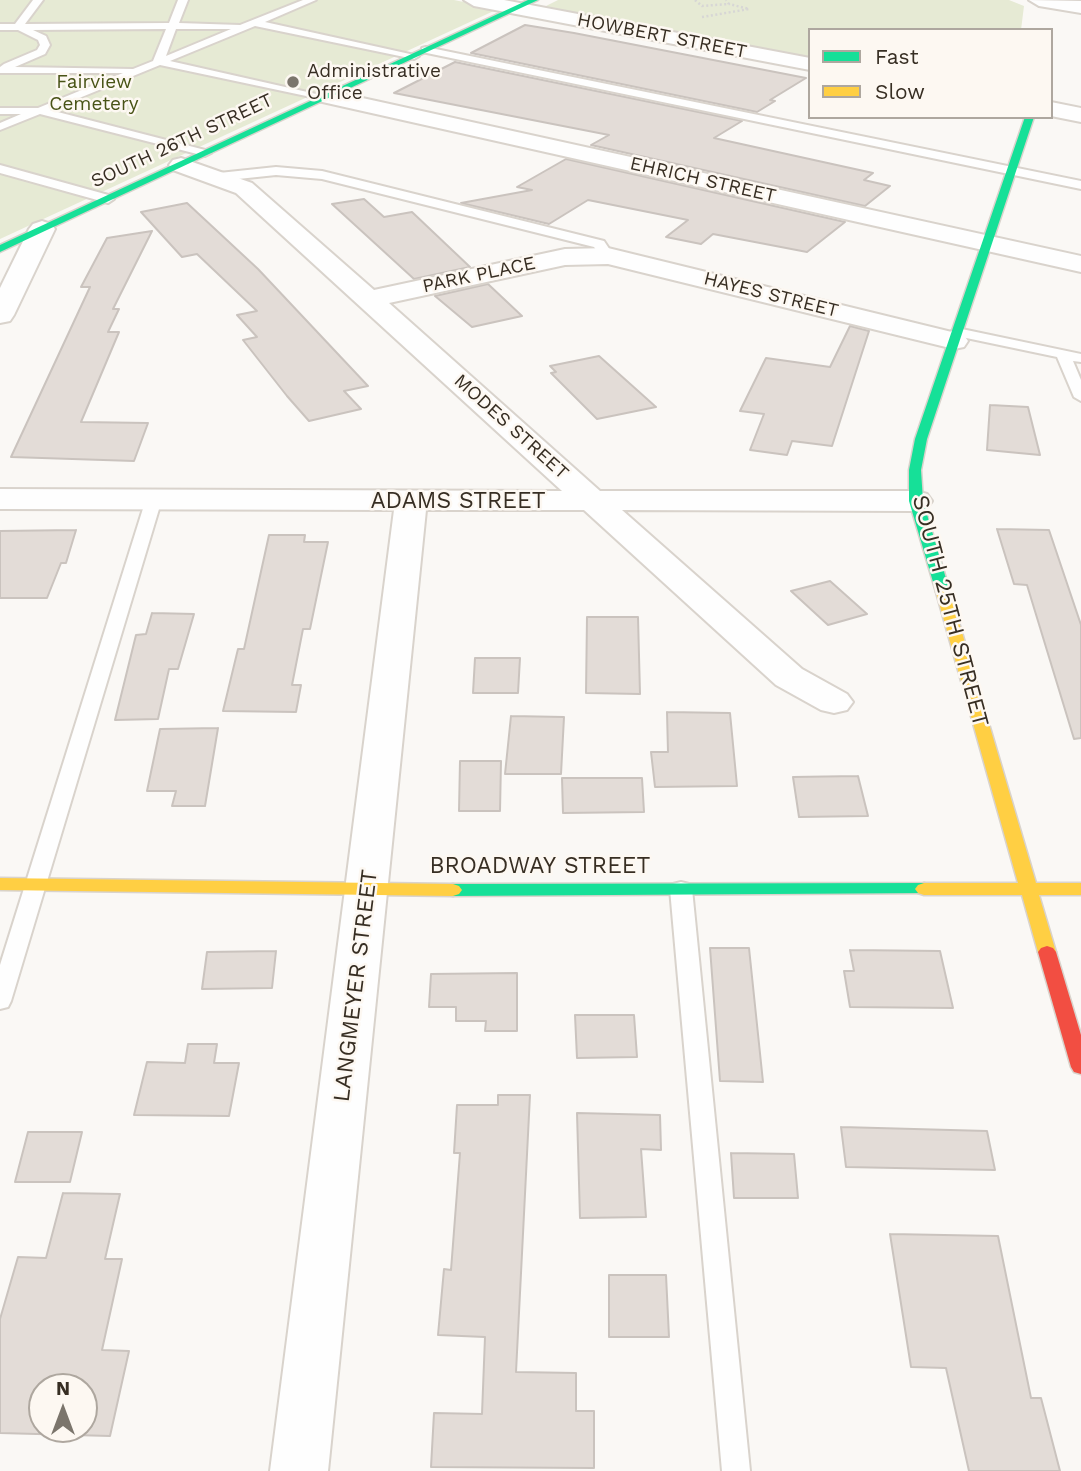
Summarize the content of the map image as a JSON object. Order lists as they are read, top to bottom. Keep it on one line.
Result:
{"streets":{"street":["HOWBERT STREET","SOUTH 26TH STREET","EHRICH STREET","PARK PLACE","HAYES STREET","MODES STREET","ADAMS STREET","SOUTH 25TH STREET","BROADWAY STREET","LANGMEYER STREET"]},"crossings":[["HOWBERT STREET","SOUTH 26TH STREET"],["SOUTH 26TH STREET","EHRICH STREET"],["SOUTH 26TH STREET","MODES STREET"],["EHRICH STREET","SOUTH 25TH STREET"],["PARK PLACE","HAYES STREET"],["PARK PLACE","MODES STREET"],["HAYES STREET","SOUTH 25TH STREET"],["MODES STREET","ADAMS STREET"],["ADAMS STREET","SOUTH 25TH STREET"],["ADAMS STREET","LANGMEYER STREET"],["SOUTH 25TH STREET","BROADWAY STREET"],["BROADWAY STREET","LANGMEYER STREET"]],"parks":["Fairview Cemetery"],"places":["Administrative Office"],"legend":["Fast","Slow"],"north":"top"}
